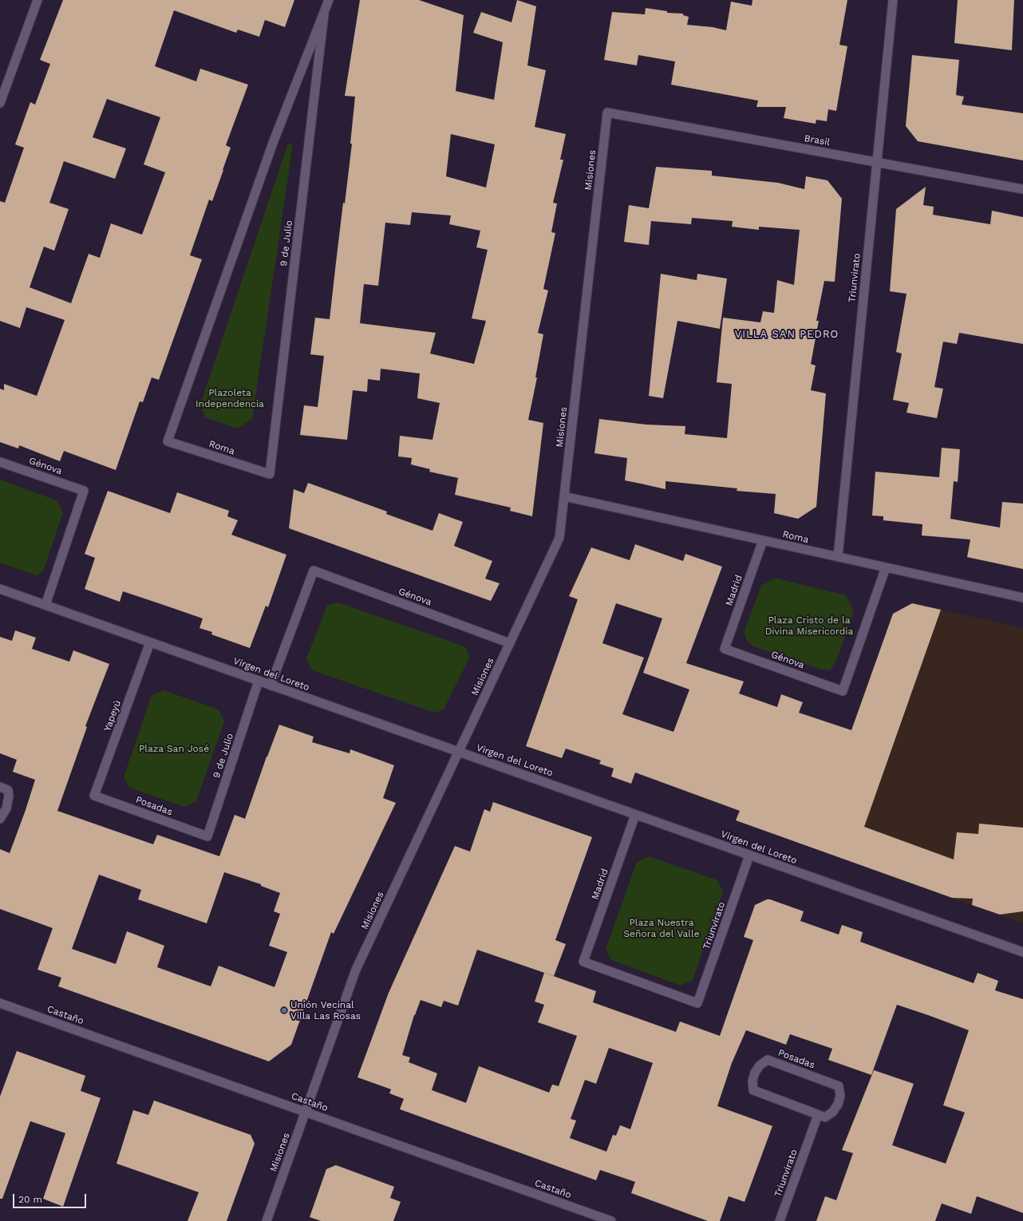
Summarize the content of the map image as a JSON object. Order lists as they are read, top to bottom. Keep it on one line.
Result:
{"streets":{"street":["Brasil","Misiones","9 de Julio","Triunvirato","Roma","Génova","Madrid","Virgen del Loreto","Yapeyú","Posadas","Castaño"]},"crossings":[["Brasil","Misiones"],["Brasil","Triunvirato"],["Misiones","Roma"],["Misiones","Génova"],["Misiones","Virgen del Loreto"],["Misiones","Castaño"],["9 de Julio","Roma"],["9 de Julio","Virgen del Loreto"],["9 de Julio","Posadas"],["Triunvirato","Roma"],["Triunvirato","Madrid"],["Triunvirato","Virgen del Loreto"],["Triunvirato","Posadas"],["Roma","Génova"],["Roma","Madrid"],["Génova","Madrid"],["Génova","Virgen del Loreto"],["Madrid","Virgen del Loreto"],["Virgen del Loreto","Yapeyú"],["Yapeyú","Posadas"]],"districts":["VILLA SAN PEDRO"],"parks":["Plazoleta Independencia","Plaza Cristo de la Divina Misericordia","Plaza San José","Plaza Nuestra Señora del Valle"],"places":["Unión Vecinal Villa Las Rosas"],"scale_bar":"20 m"}
